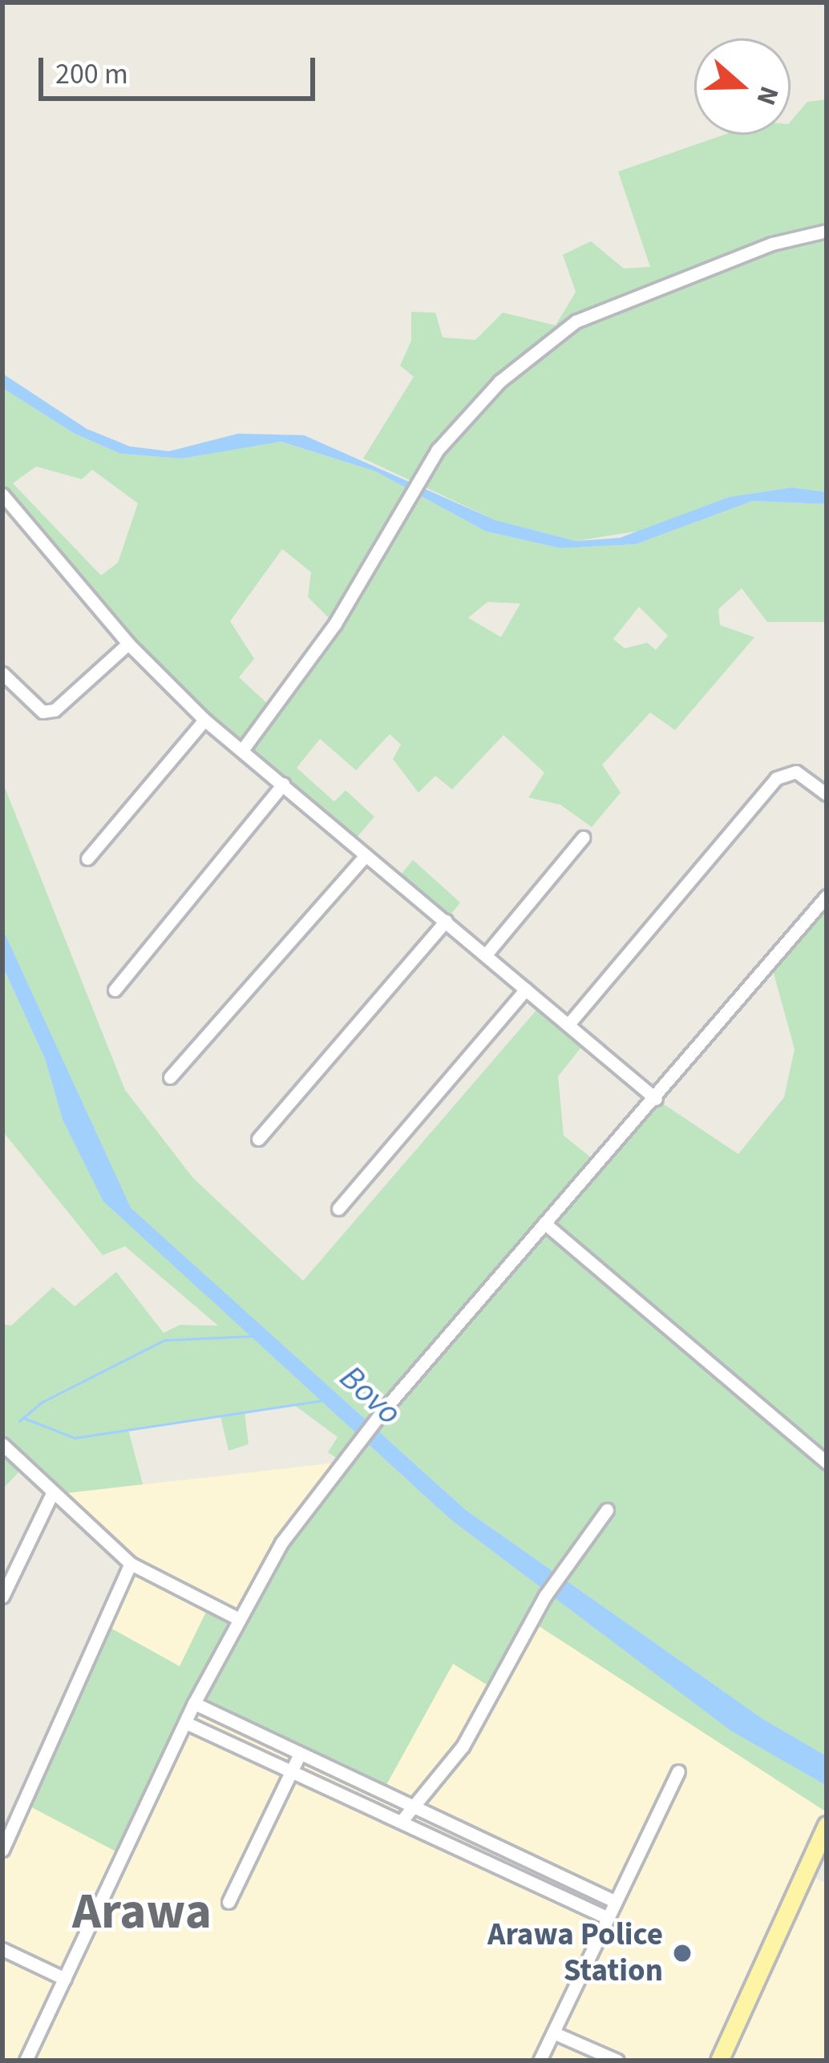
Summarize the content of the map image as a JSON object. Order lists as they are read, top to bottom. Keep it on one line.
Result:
{"districts":["Arawa"],"water":["Bovo"],"places":["Arawa Police Station"],"scale_bar":"200 m","north":"right"}
